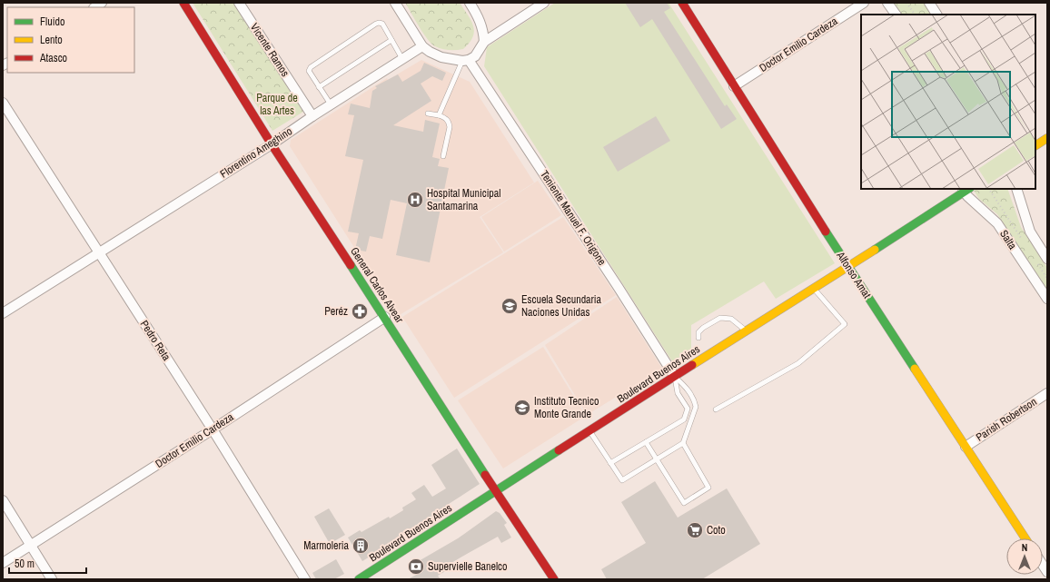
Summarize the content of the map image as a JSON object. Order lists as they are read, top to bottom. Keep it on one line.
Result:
{"streets":{"street":["Doctor Emilio Cardeza","Vicente Ramos","Florentino Ameghino","Teniente Manuel F. Origone","Salta","Alfonso Amat","General Carlos Alvear","Pedro Reta","Boulevard Buenos Aires","Parish Robertson"]},"crossings":[["Doctor Emilio Cardeza","Alfonso Amat"],["Doctor Emilio Cardeza","General Carlos Alvear"],["Doctor Emilio Cardeza","Pedro Reta"],["Vicente Ramos","Florentino Ameghino"],["Florentino Ameghino","General Carlos Alvear"],["Florentino Ameghino","Pedro Reta"],["Teniente Manuel F. Origone","Boulevard Buenos Aires"],["Salta","Boulevard Buenos Aires"],["Alfonso Amat","Boulevard Buenos Aires"],["Alfonso Amat","Parish Robertson"],["General Carlos Alvear","Boulevard Buenos Aires"]],"parks":["Parque de las Artes"],"places":{"hospital":["Hospital Municipal Santamarina"],"school or university":["Escuela Secundaria Naciones Unidas","Instituto Tecnico Monte Grande"],"pharmacy":["Peréz"],"supermarket":["Coto"],"building":["Marmoleria"],"bank":["Supervielle Banelco"]},"legend":["Fluido","Lento","Atasco"],"scale_bar":"50 m","north":"top"}
